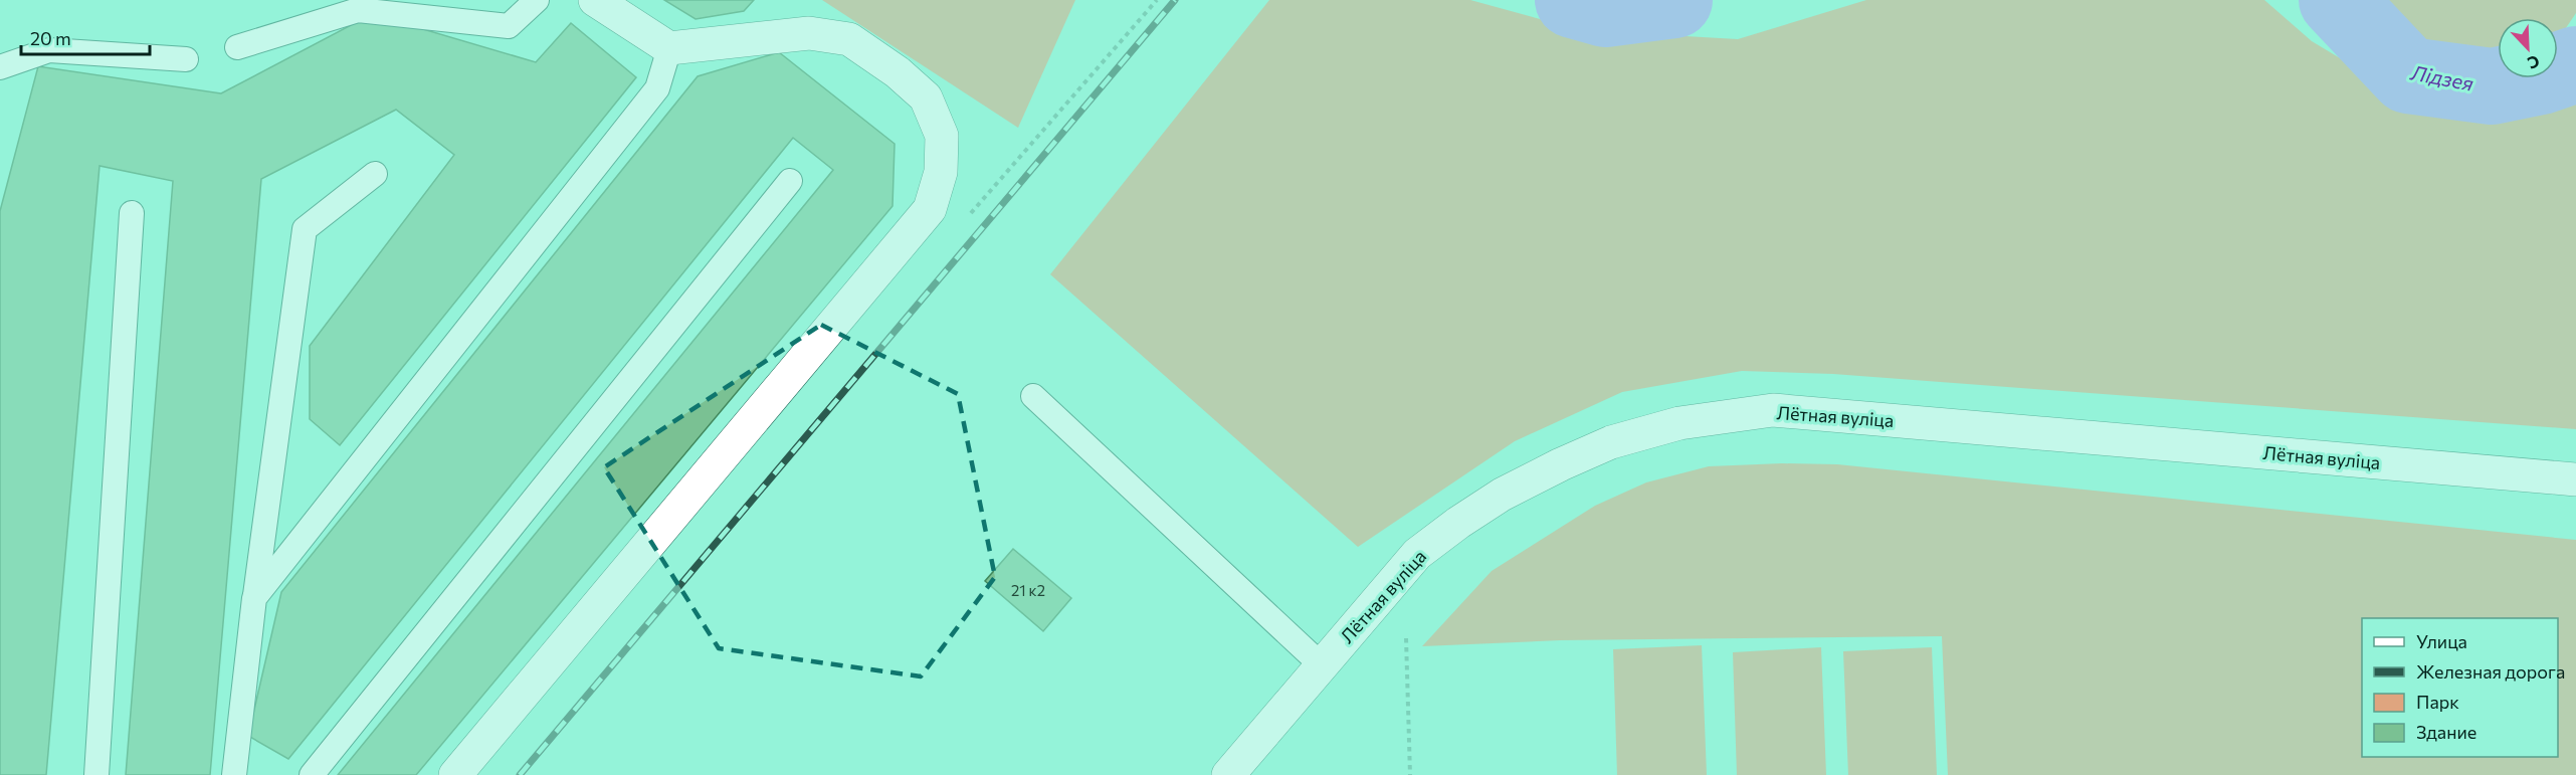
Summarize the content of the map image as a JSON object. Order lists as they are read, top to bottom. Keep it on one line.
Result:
{"streets":{"street":["Лётная вуліца"]},"water":["Лідзея"],"house_numbers":["21 к2"],"legend":["Улица","Железная дорога","Парк","Здание"],"scale_bar":"20 m","north":"bottom right"}
